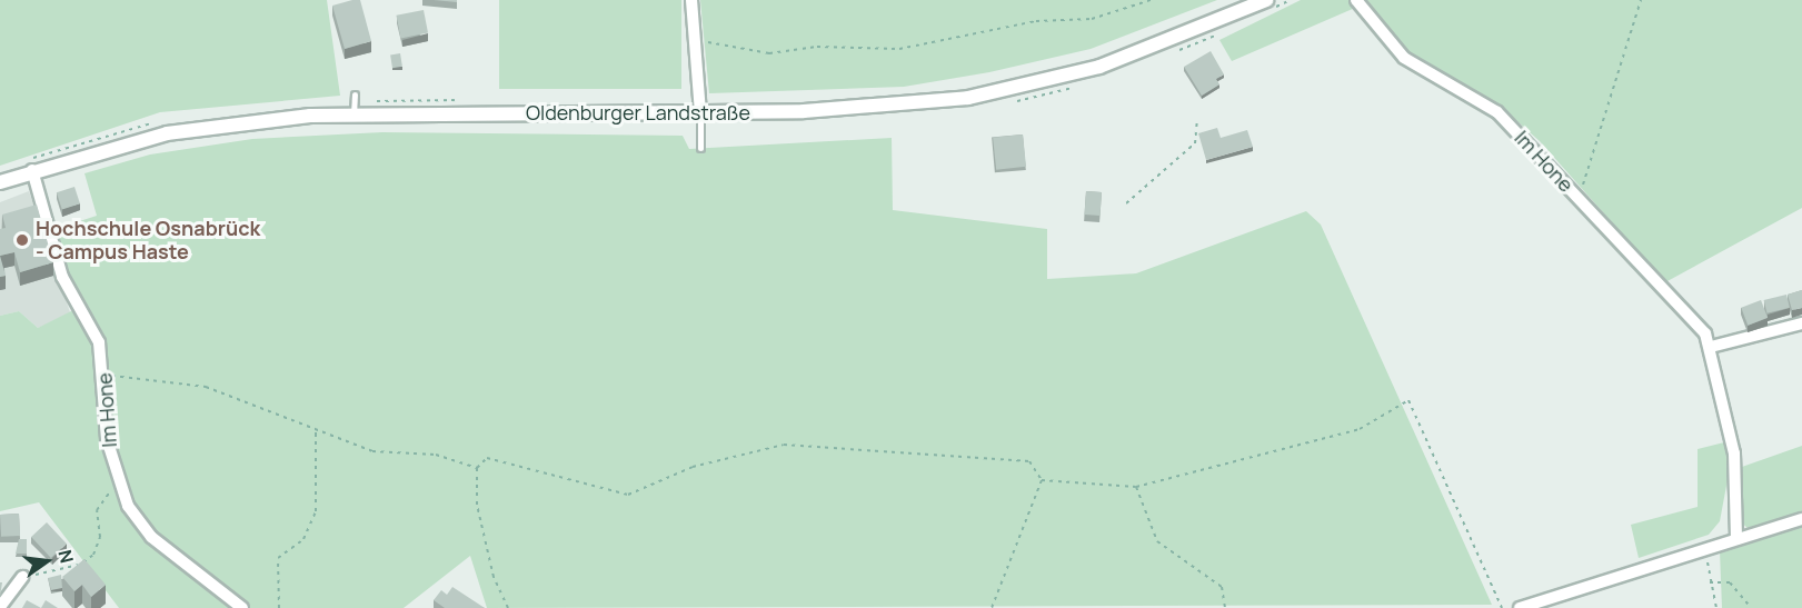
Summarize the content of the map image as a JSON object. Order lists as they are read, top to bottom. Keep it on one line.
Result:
{"streets":{"street":["Oldenburger Landstraße","Im Hone"]},"crossings":[["Oldenburger Landstraße","Im Hone"]],"places":["Hochschule Osnabrück - Campus Haste"],"north":"right"}
